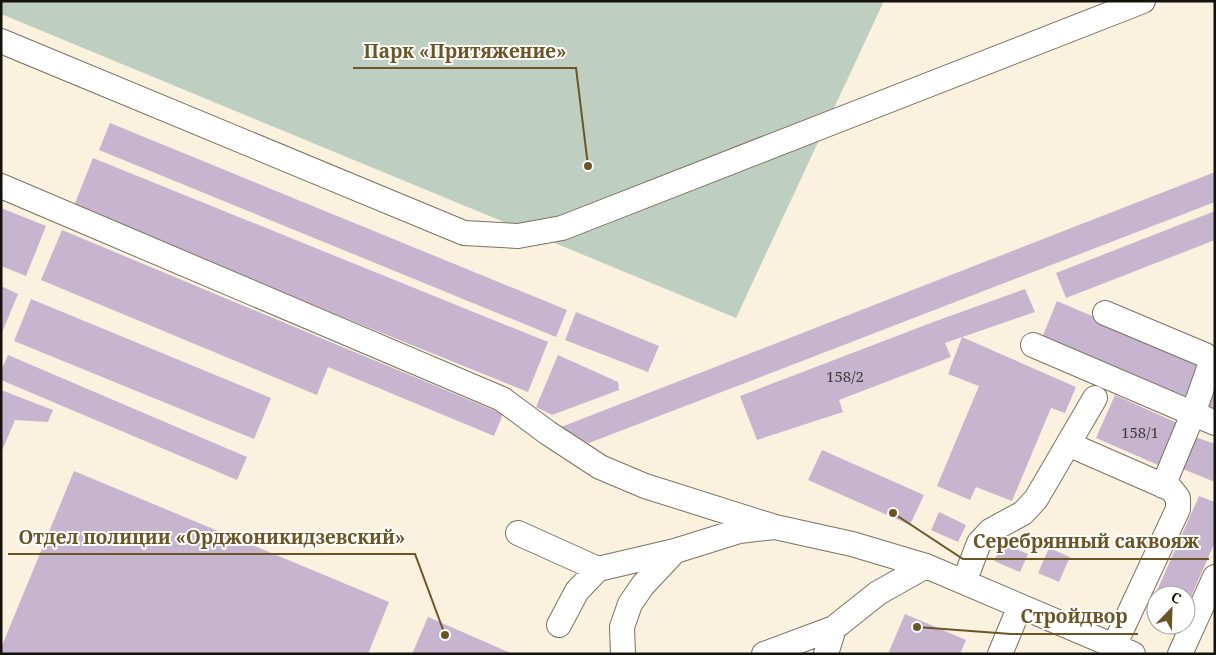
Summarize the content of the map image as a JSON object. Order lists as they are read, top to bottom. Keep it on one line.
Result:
{"places":["Парк «Притяжение»","Серебрянный саквояж","Стройдвор","Отдел полиции «Орджоникидзевский»"],"house_numbers":["158/2","158/1"],"north":"top right"}
